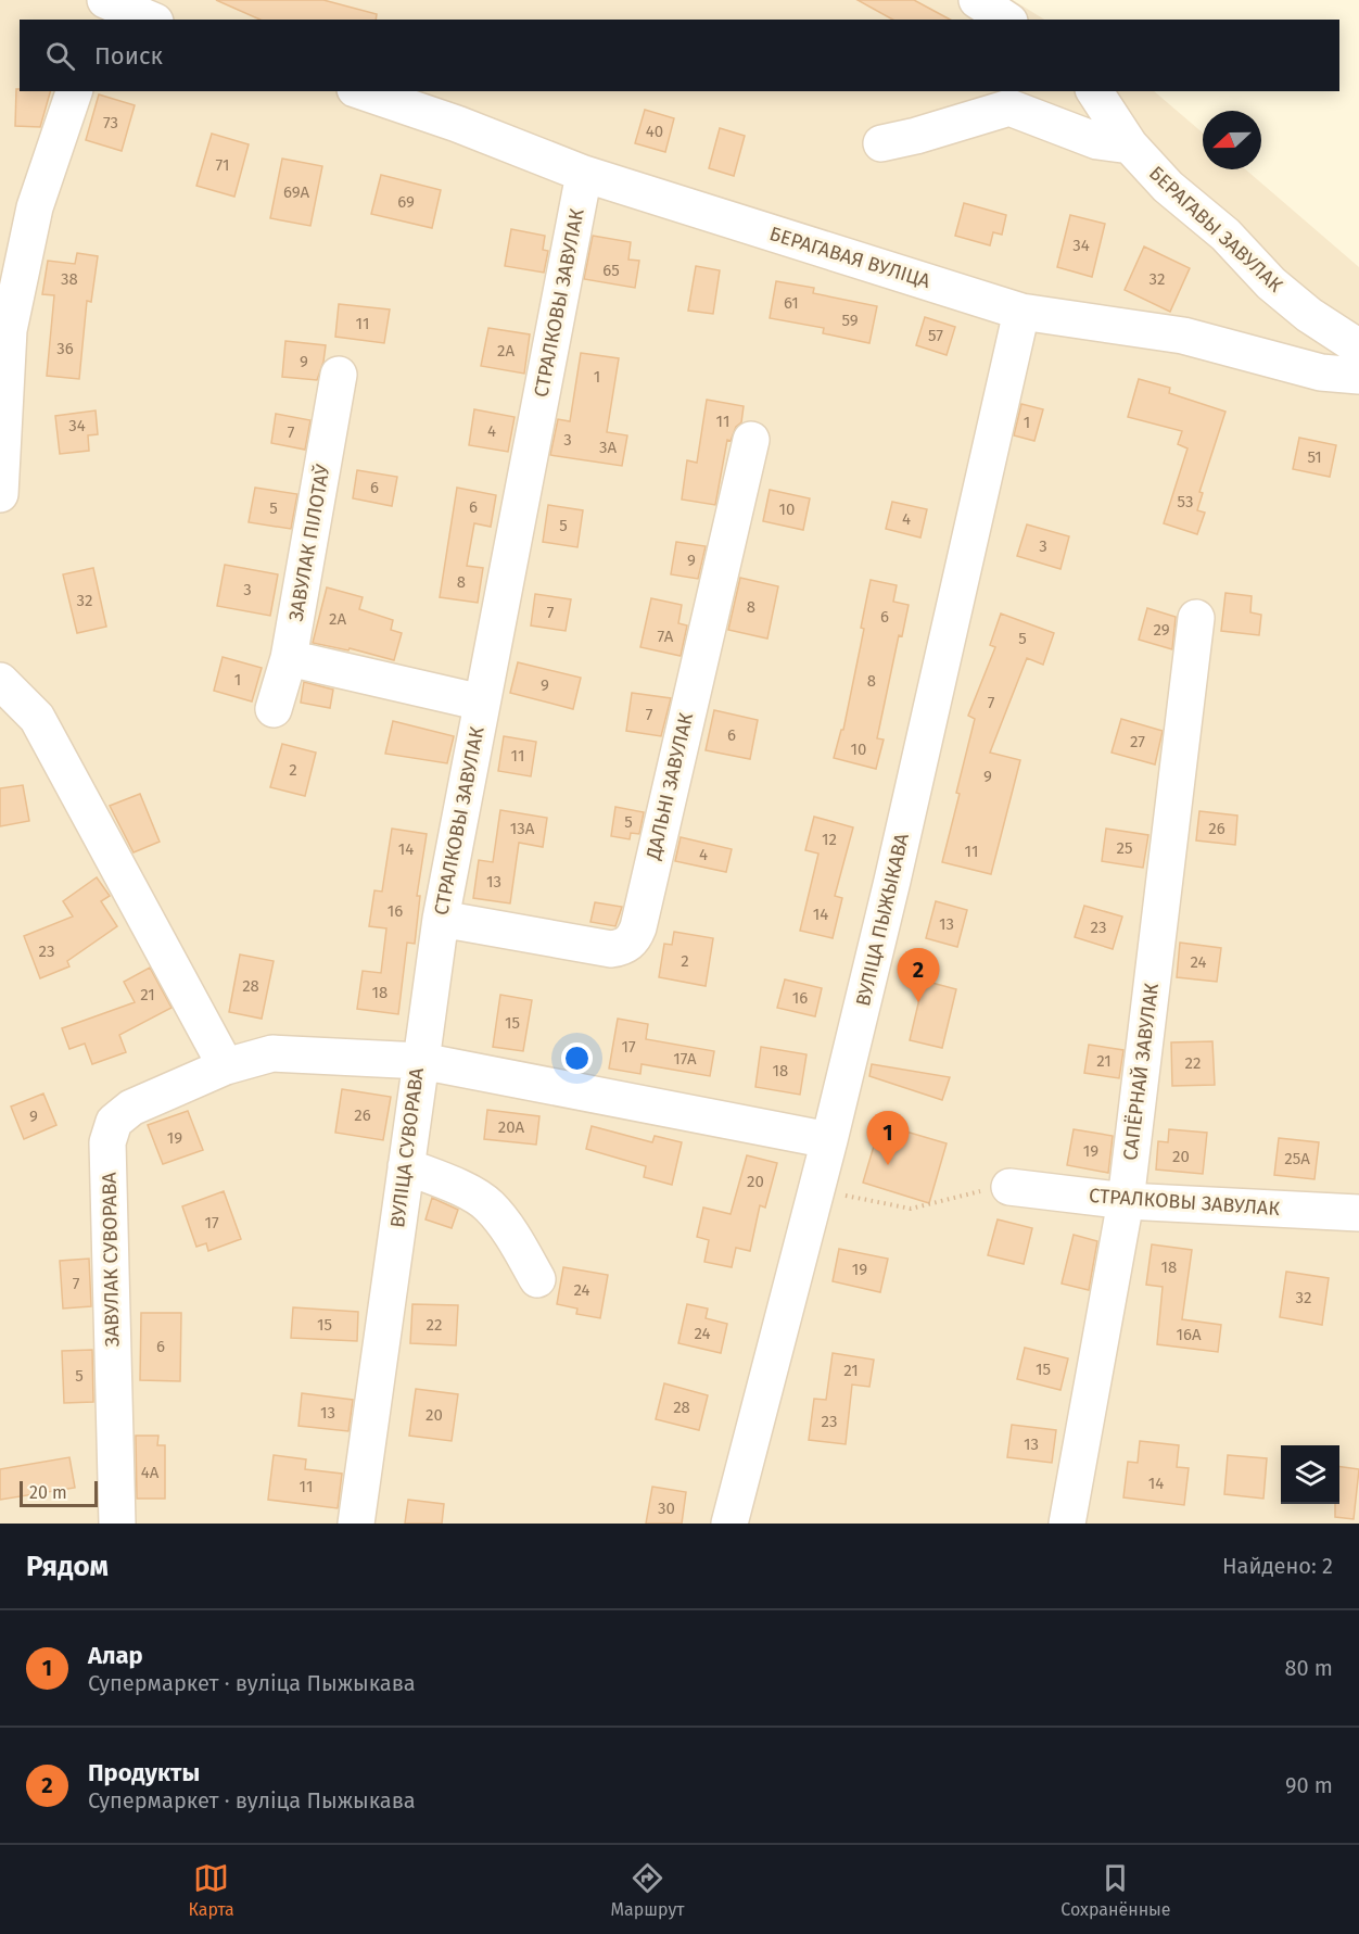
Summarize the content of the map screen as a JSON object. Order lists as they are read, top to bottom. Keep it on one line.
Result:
{"streets":{"street":["БЕРАГАВЫ ЗАВУЛАК","БЕРАГАВАЯ ВУЛІЦА","СТРАЛКОВЫ ЗАВУЛАК","ЗАВУЛАК ПІЛОТАЎ","ДАЛЬНІ ЗАВУЛАК","ВУЛІЦА ПЫЖЫКАВА","САПЁРНАЙ ЗАВУЛАК","ВУЛІЦА СУВОРАВА","ЗАВУЛАК СУВОРАВА"]},"crossings":[["БЕРАГАВАЯ ВУЛІЦА","СТРАЛКОВЫ ЗАВУЛАК"],["БЕРАГАВАЯ ВУЛІЦА","ВУЛІЦА ПЫЖЫКАВА"],["СТРАЛКОВЫ ЗАВУЛАК","ДАЛЬНІ ЗАВУЛАК"],["СТРАЛКОВЫ ЗАВУЛАК","САПЁРНАЙ ЗАВУЛАК"],["СТРАЛКОВЫ ЗАВУЛАК","ВУЛІЦА СУВОРАВА"],["ВУЛІЦА СУВОРАВА","ЗАВУЛАК СУВОРАВА"]],"house_numbers":["73","40","71","69А","69","34","65","38","32","61","59","11","57","36","2А","9","1","11","1","34","4","7","3","3А","51","6","53","6","5","10","4","5","3","9","8","3","32","8","7","6","2А","29","7А","5","1","8","9","7","7","6","27","10","11","2","9","5","13А","26","12","25","14","11","4","13","16","14","13","23","23","2","24","28","18","21","16","15","17","17А","21","22","18","26","9","20А","19","19","20","25А","20","17","18","19","7","24","32","15","22","24","16А","6","15","21","5","28","13","20","23","13","4А","14","11","30"],"scale_bar":"20 m","north":"left","page":{"search":"Поиск","pins":["2","1"],"scale":"20 m","heading":["Рядом","Найдено: 2"],"list":[{"mark":"1","name":"Алар","note":"Супермаркет · вуліца Пыжыкава","value":"80 m"},{"mark":"2","name":"Продукты","note":"Супермаркет · вуліца Пыжыкава","value":"90 m"}],"nav":["Карта","Маршрут","Сохранённые"]}}
